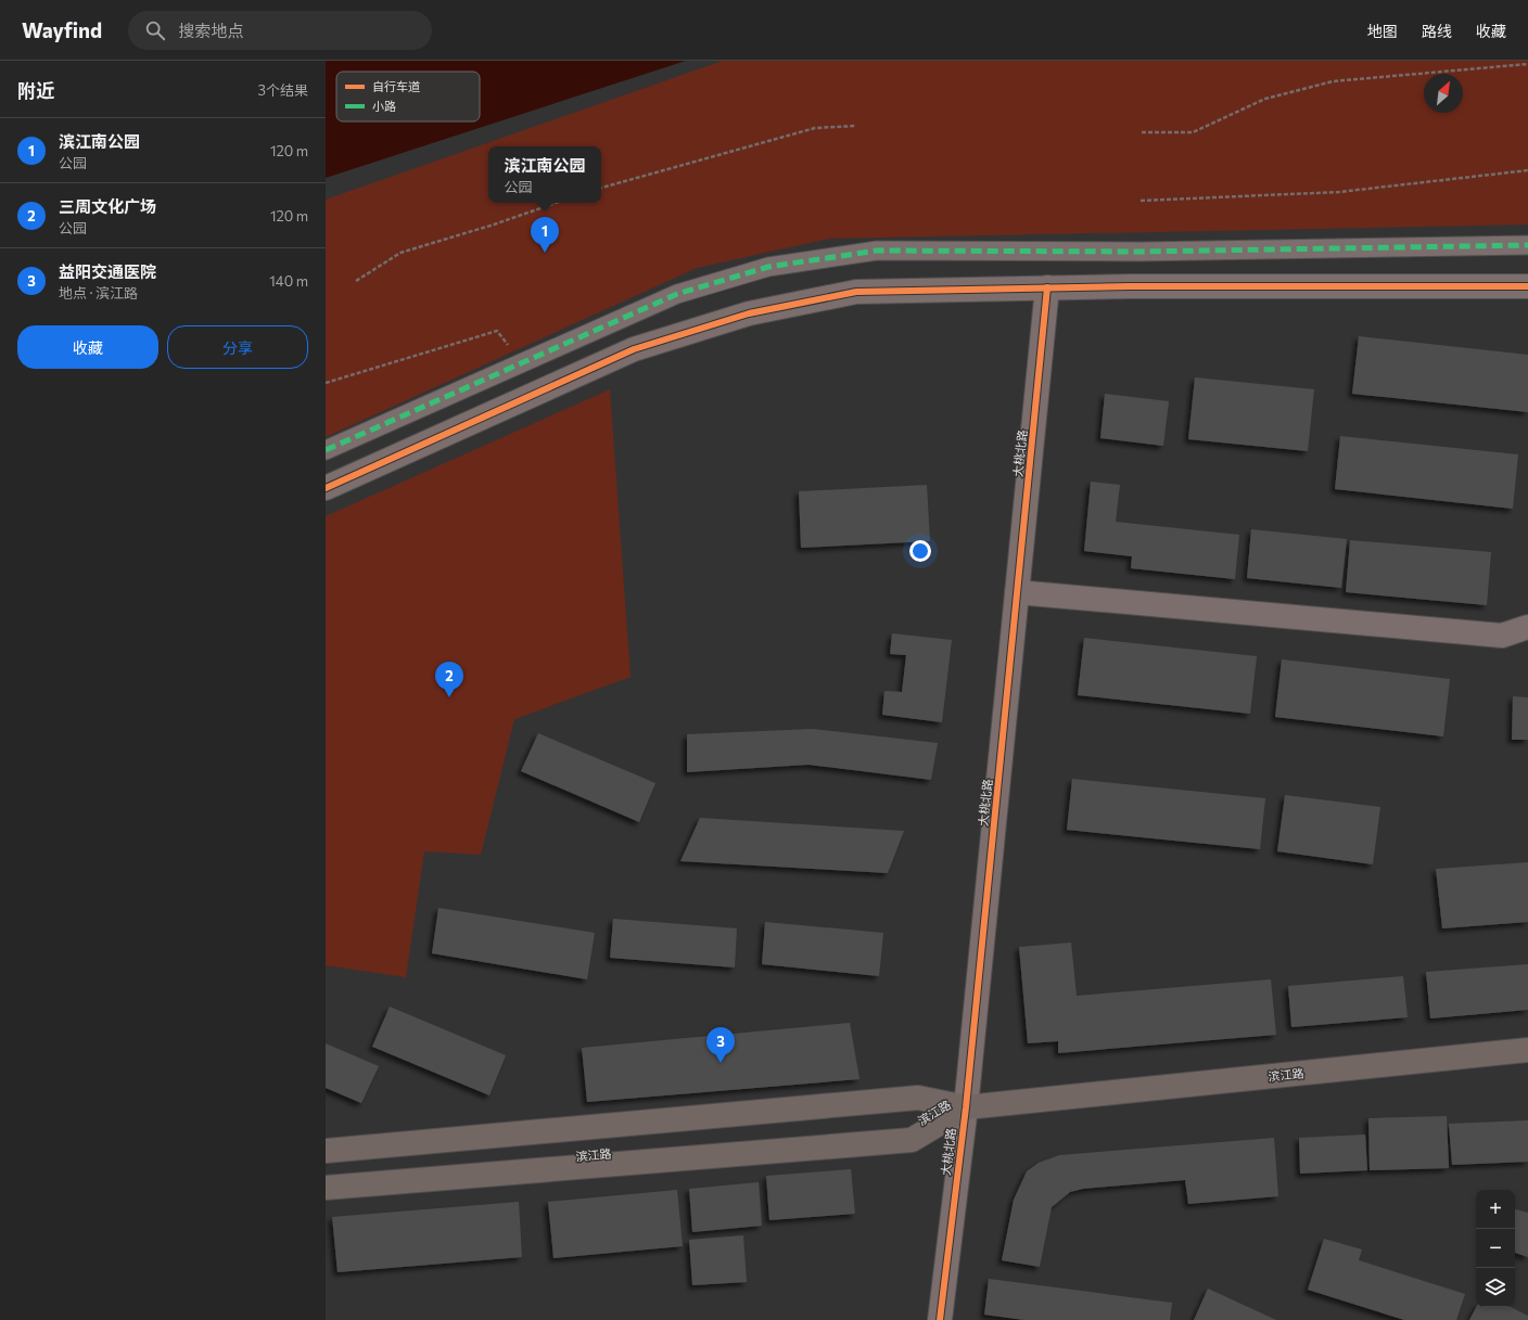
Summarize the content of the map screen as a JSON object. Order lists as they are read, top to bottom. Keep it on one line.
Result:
{"streets":{"main road":["滨江路"],"street":["大桃北路"]},"crossings":[["大桃北路","滨江路"]],"legend":["自行车道","小路"],"north":"top right","page":{"header":"Wayfind","search":"搜索地点","nav":["地图","路线","收藏"],"heading":["附近","3个结果"],"list":[{"mark":"1","name":"滨江南公园","note":"公园","value":"120 m"},{"mark":"2","name":"三周文化广场","note":"公园","value":"120 m"},{"mark":"3","name":"益阳交通医院","note":"地点 · 滨江路","value":"140 m"}],"popup":["滨江南公园","公园"],"pins":["1","2","3"],"buttons":["收藏","分享"],"map_buttons":["+","−"]}}
